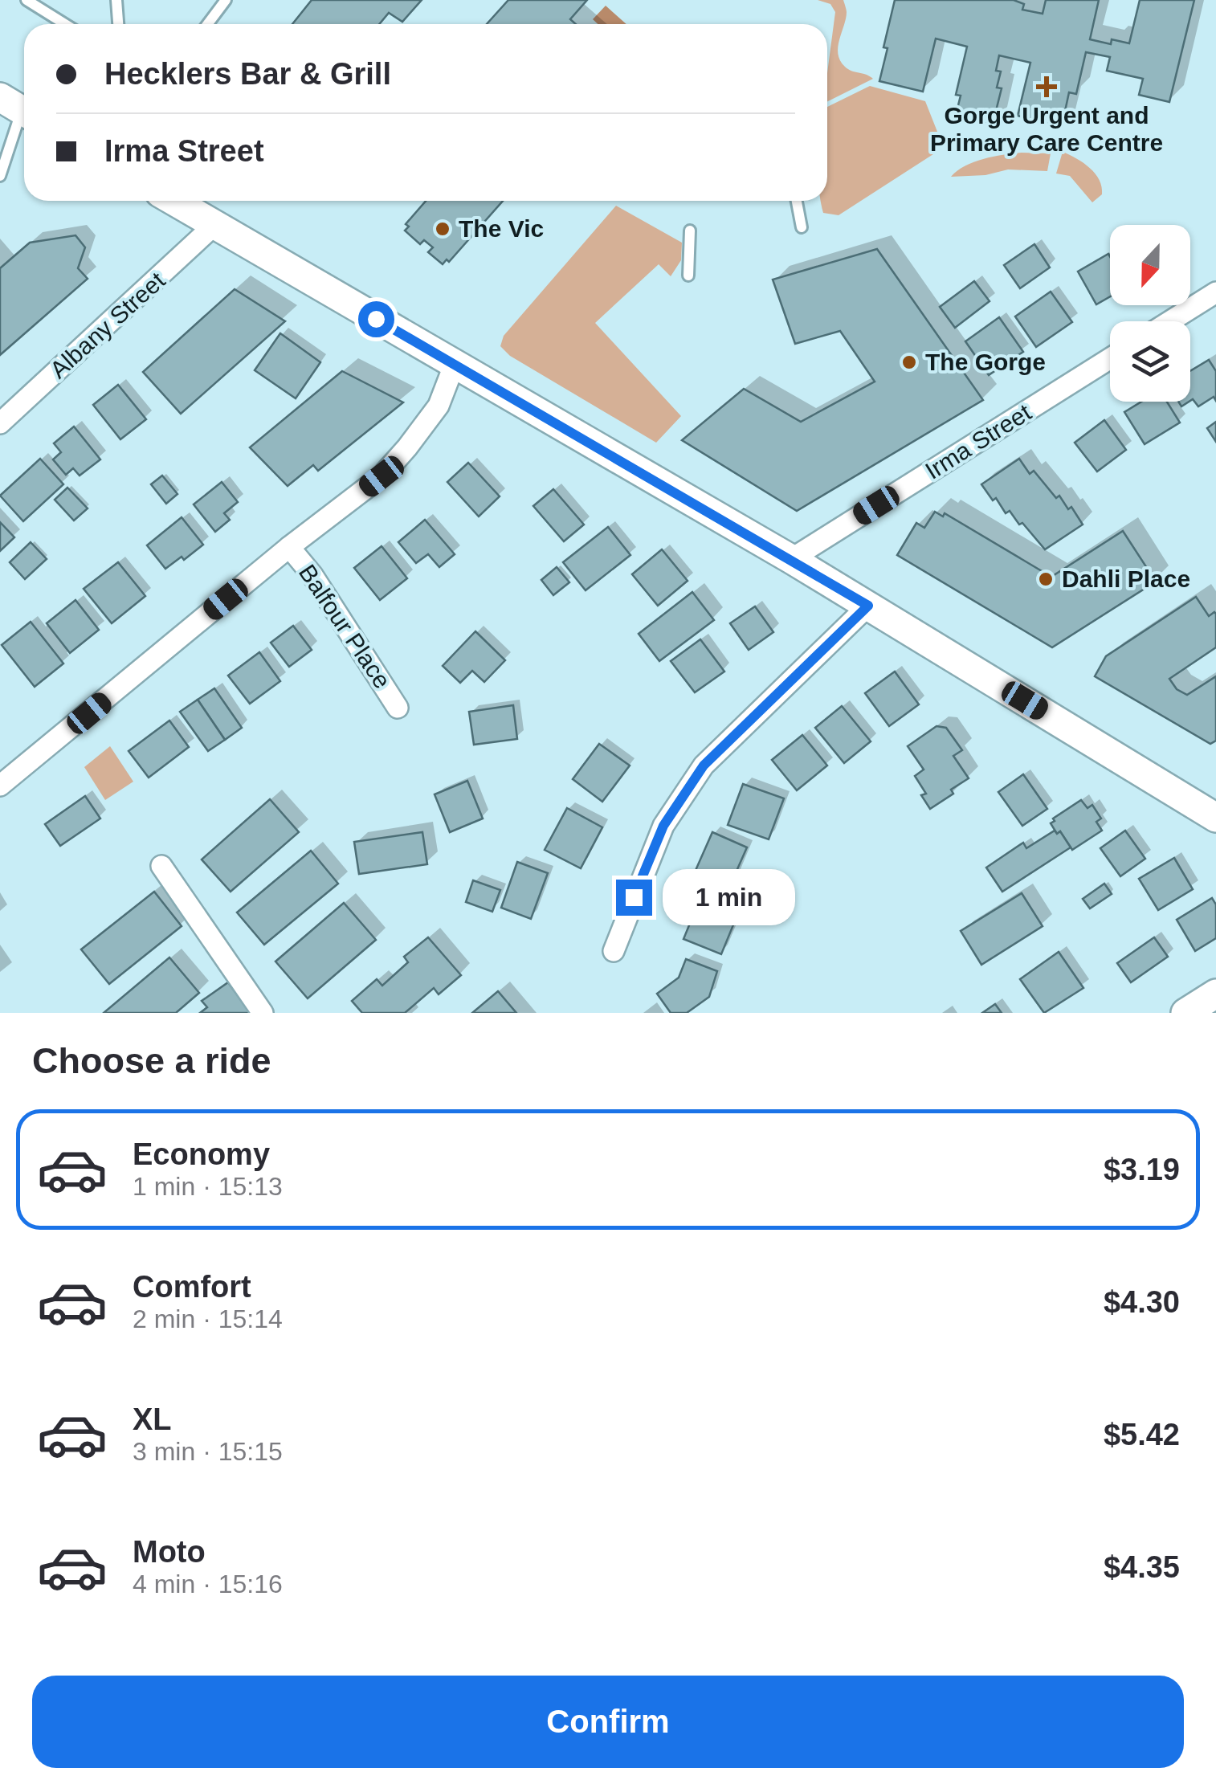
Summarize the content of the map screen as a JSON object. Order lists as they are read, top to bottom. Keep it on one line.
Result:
{"streets":{"street":["Albany Street","Irma Street","Balfour Place"]},"places":{"health":["Gorge Urgent and Primary Care Centre"],"other":["The Vic","The Gorge","Dahli Place"]},"north":"bottom","page":{"banner":["Hecklers Bar & Grill","Irma Street"],"bubble":"1 min","heading":"Choose a ride","list":[{"name":"Economy","note":"1 min · 15:13","value":"$3.19"},{"name":"Comfort","note":"2 min · 15:14","value":"$4.30"},{"name":"XL","note":"3 min · 15:15","value":"$5.42"},{"name":"Moto","note":"4 min · 15:16","value":"$4.35"}],"buttons":"Confirm"}}
